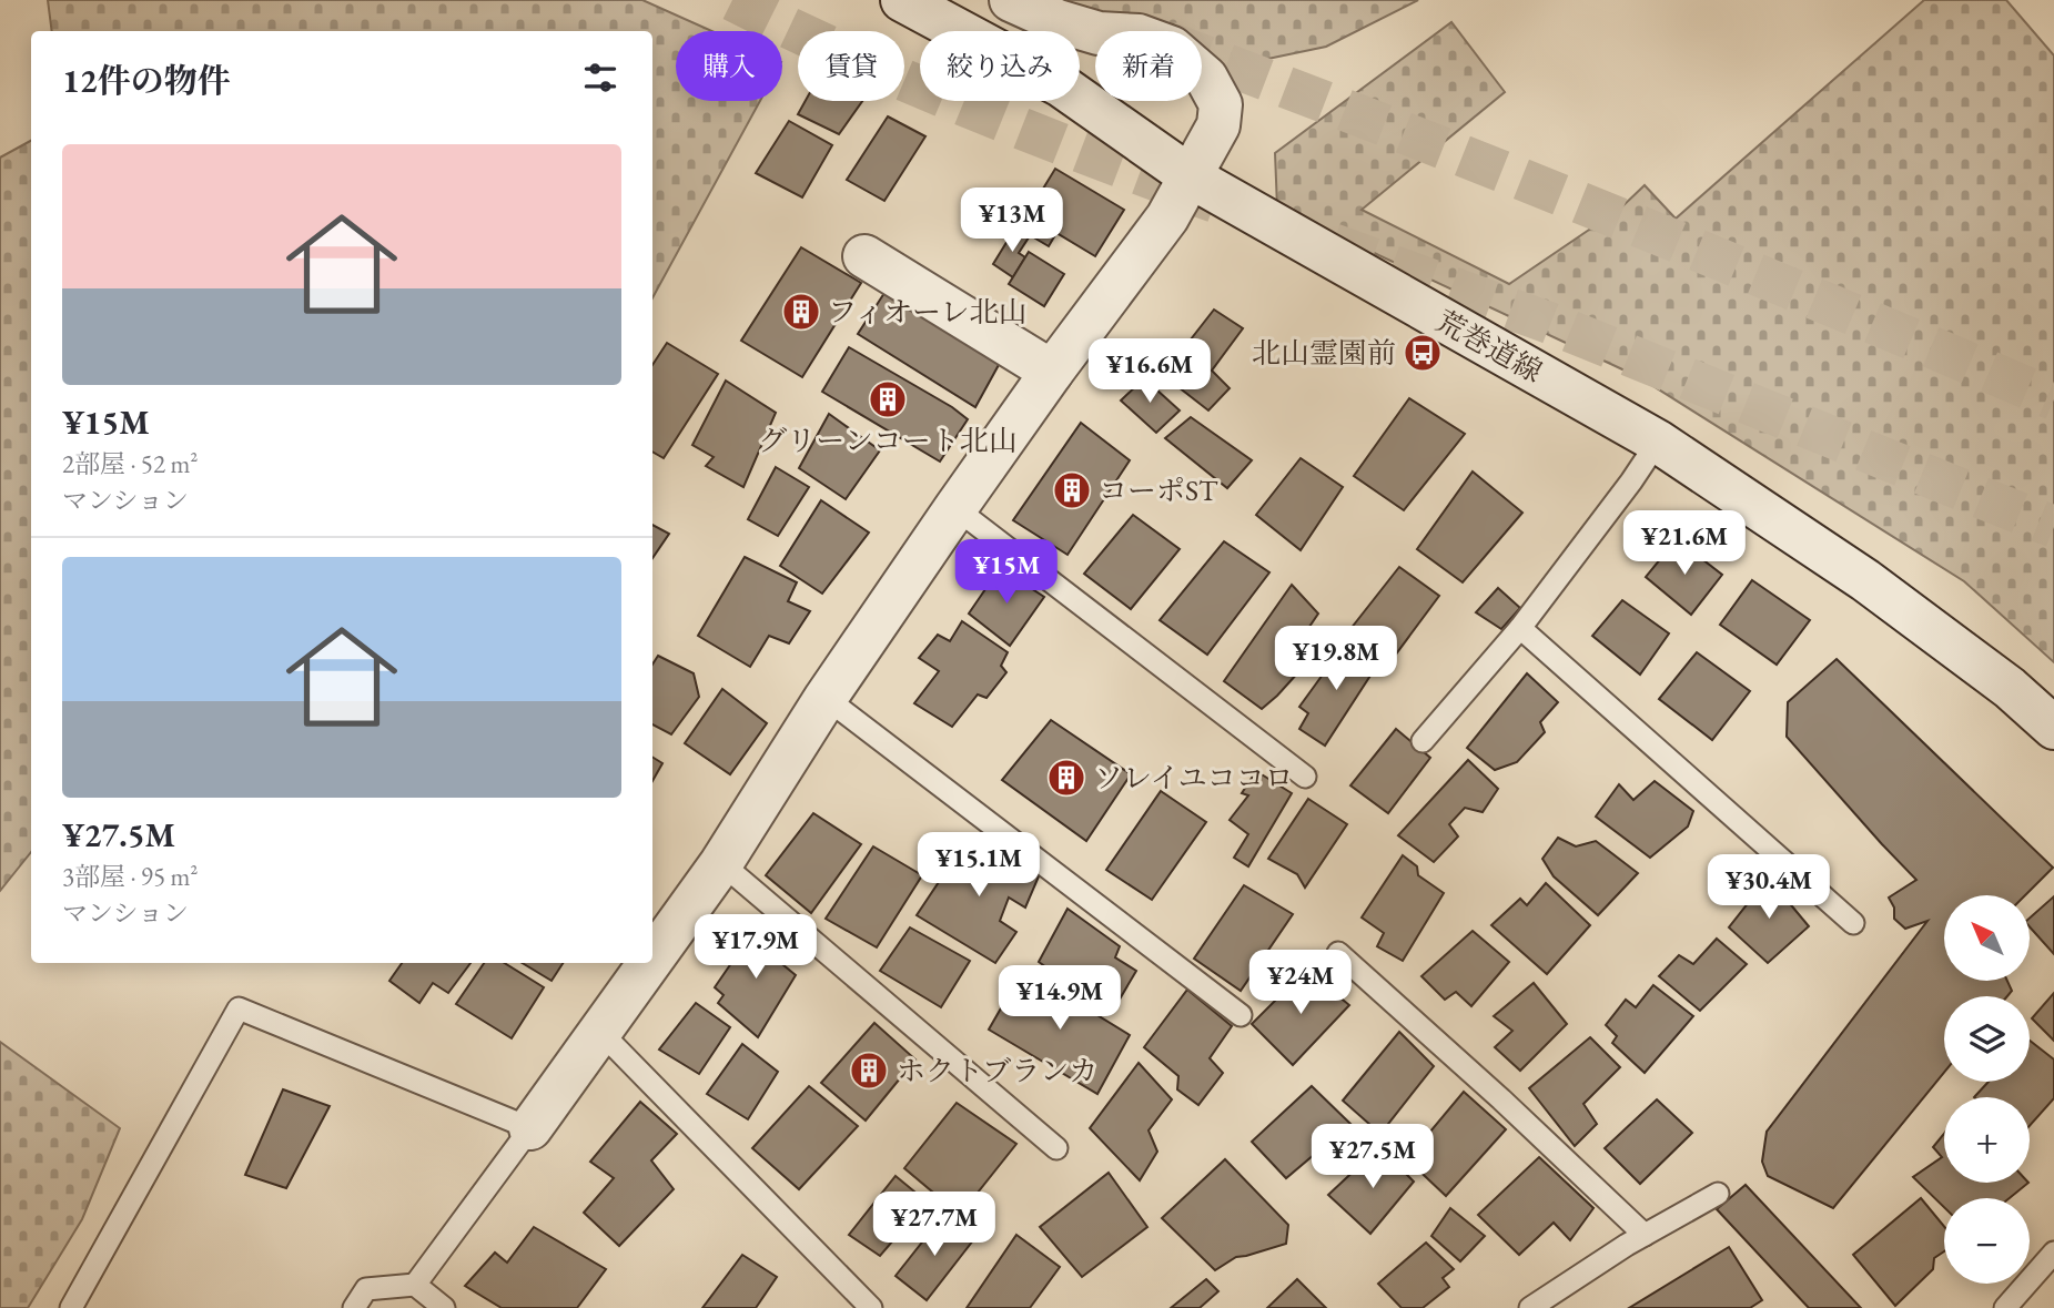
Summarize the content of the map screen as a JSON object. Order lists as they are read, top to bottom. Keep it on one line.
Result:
{"streets":{"street":["荒巻道線"]},"places":{"building":["フィオーレ北山","グリーンコート北山","コーポST","ソレイユココロ","ホクトブランカ"],"bus stop":["北山霊園前"]},"north":"top left","page":{"chip":["購入","賃貸","絞り込み","新着"],"heading":"12件の物件","list":[{"name":"¥15M","note":"2部屋 · 52 m² · マンション"},{"name":"¥27.5M","note":"3部屋 · 95 m² · マンション"}],"price":["¥13M","¥16.6M","¥21.6M","¥15M","¥19.8M","¥15.1M","¥30.4M","¥17.9M","¥24M","¥14.9M","¥27.5M","¥27.7M"],"map_buttons":["+","−"]}}
